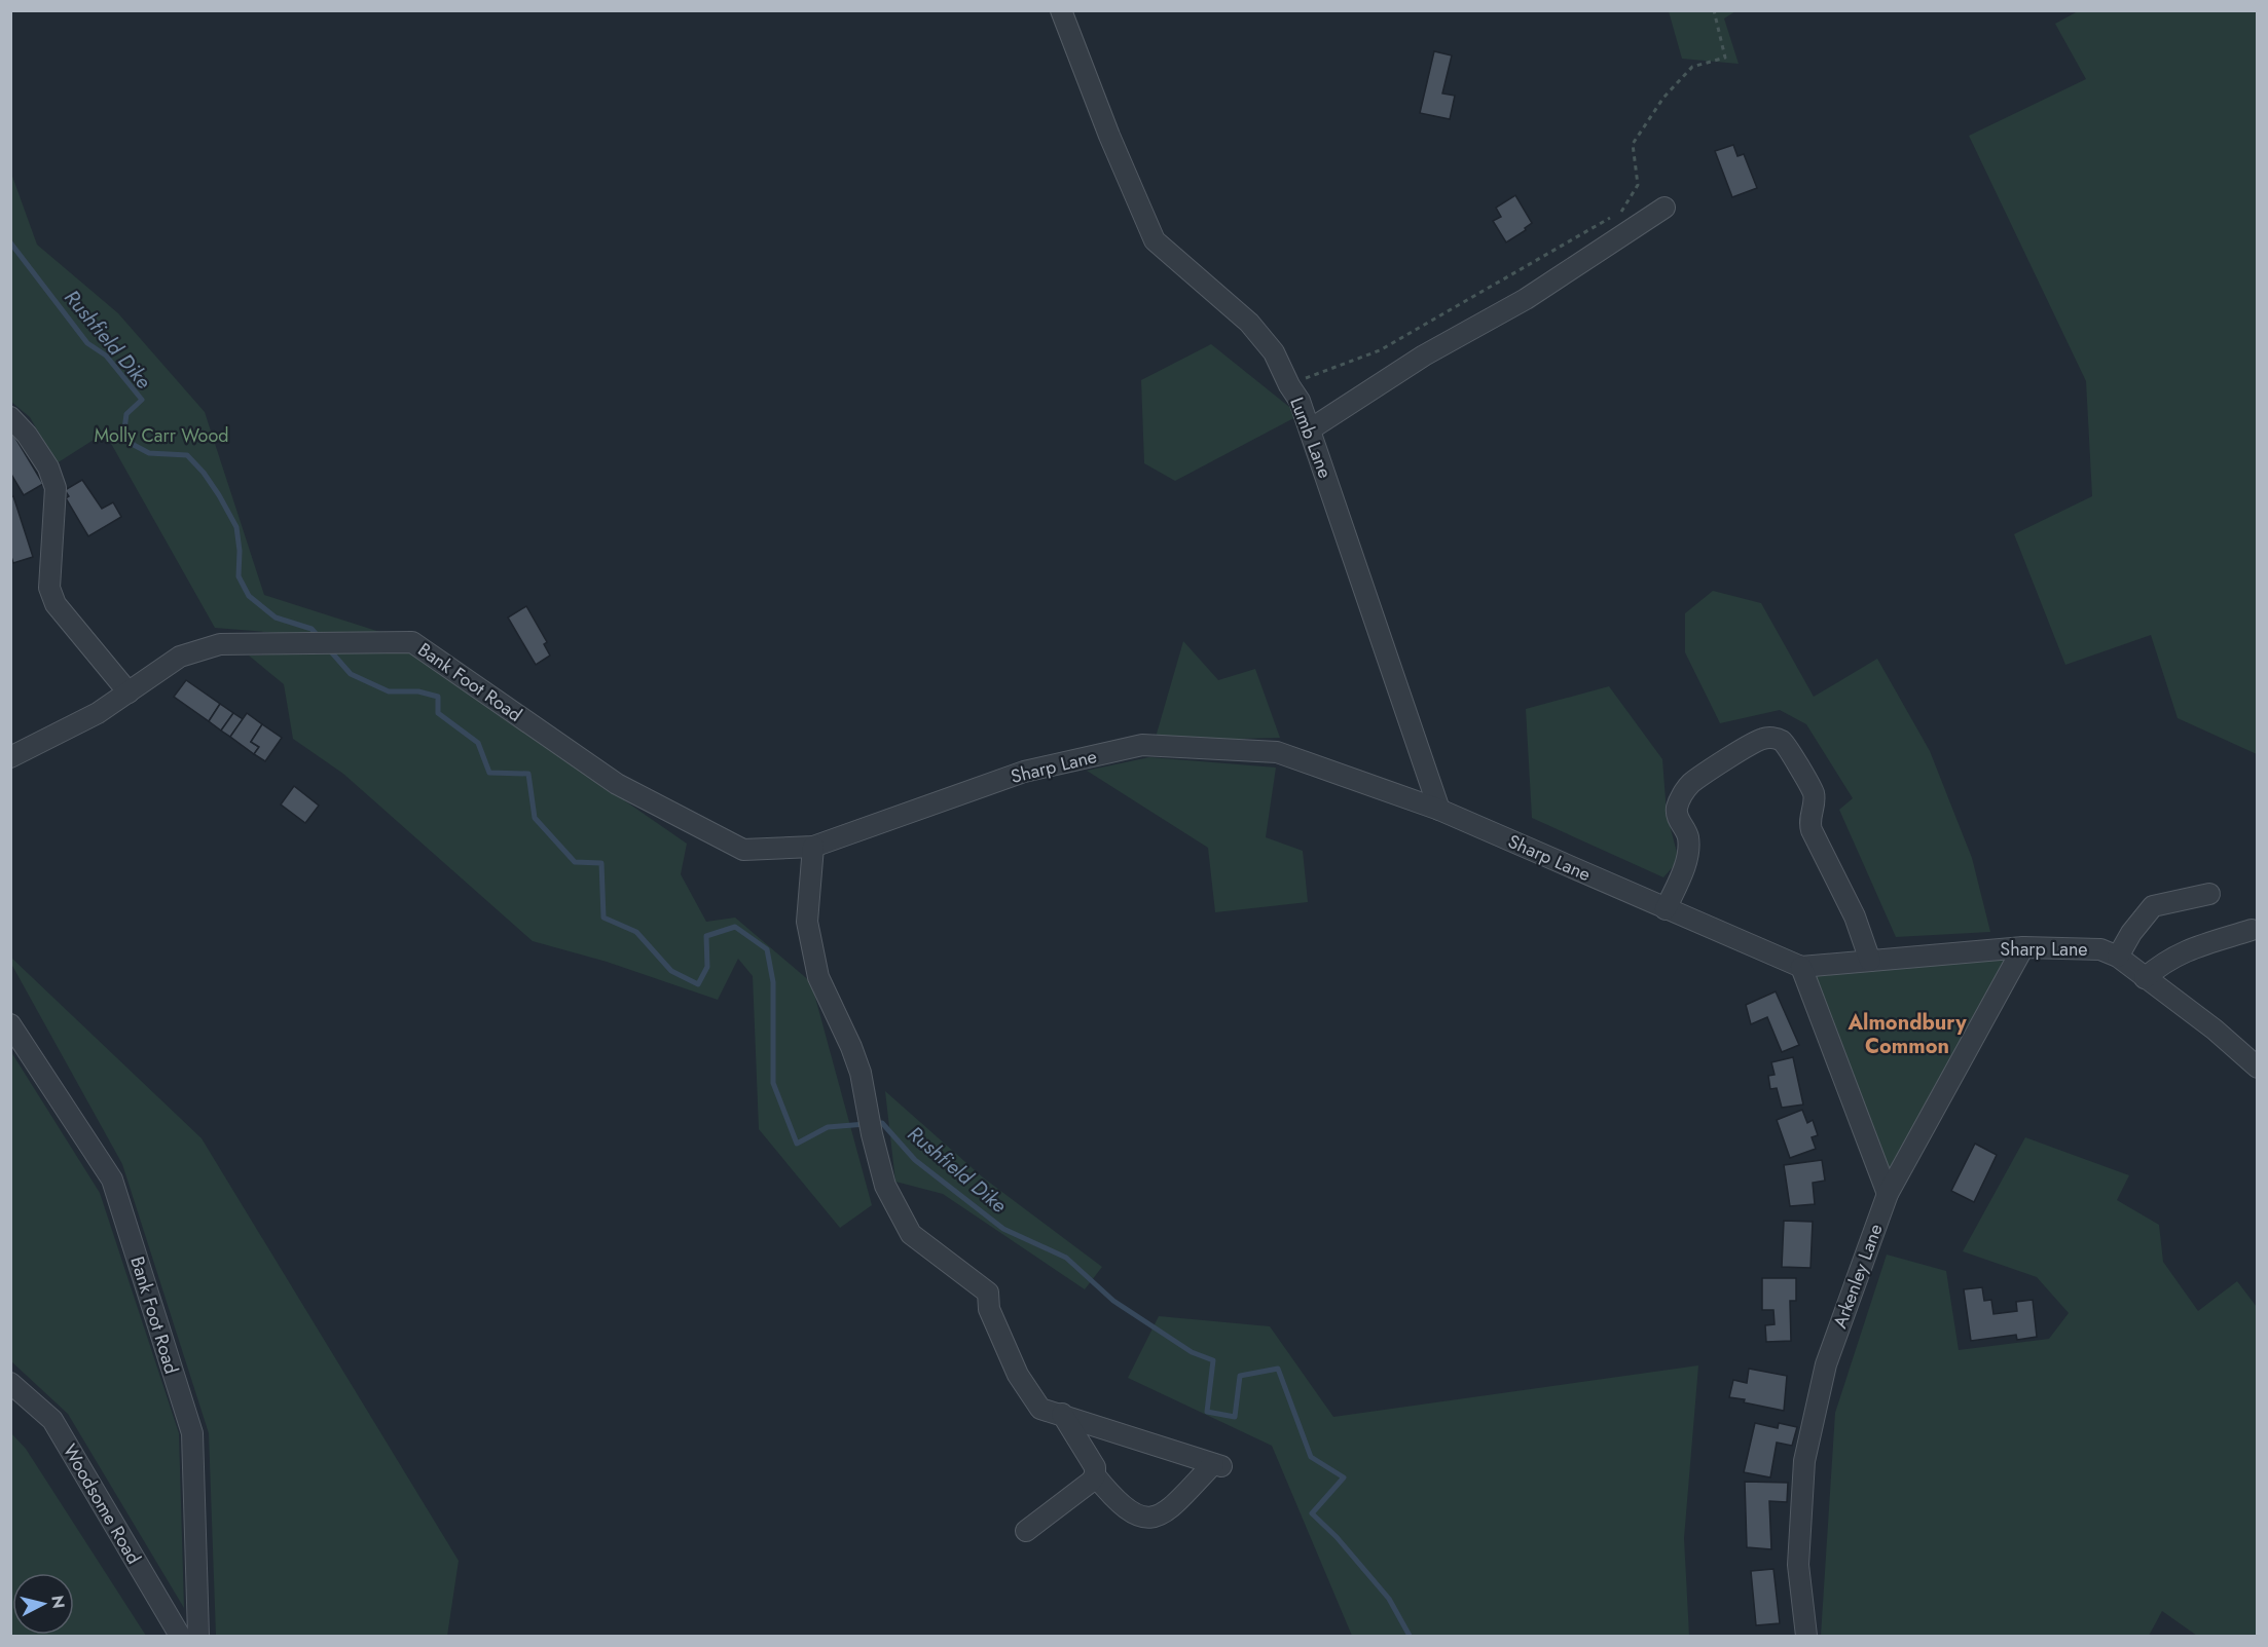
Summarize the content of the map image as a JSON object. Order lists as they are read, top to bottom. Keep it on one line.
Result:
{"streets":{"street":["Lumb Lane","Bank Foot Road","Sharp Lane","Arkenley Lane","Woodsome Road"]},"crossings":[["Lumb Lane","Sharp Lane"],["Bank Foot Road","Sharp Lane"],["Sharp Lane","Arkenley Lane"]],"districts":["Almondbury Common"],"water":["Rushfield Dike"],"parks":["Molly Carr Wood"],"north":"right"}
